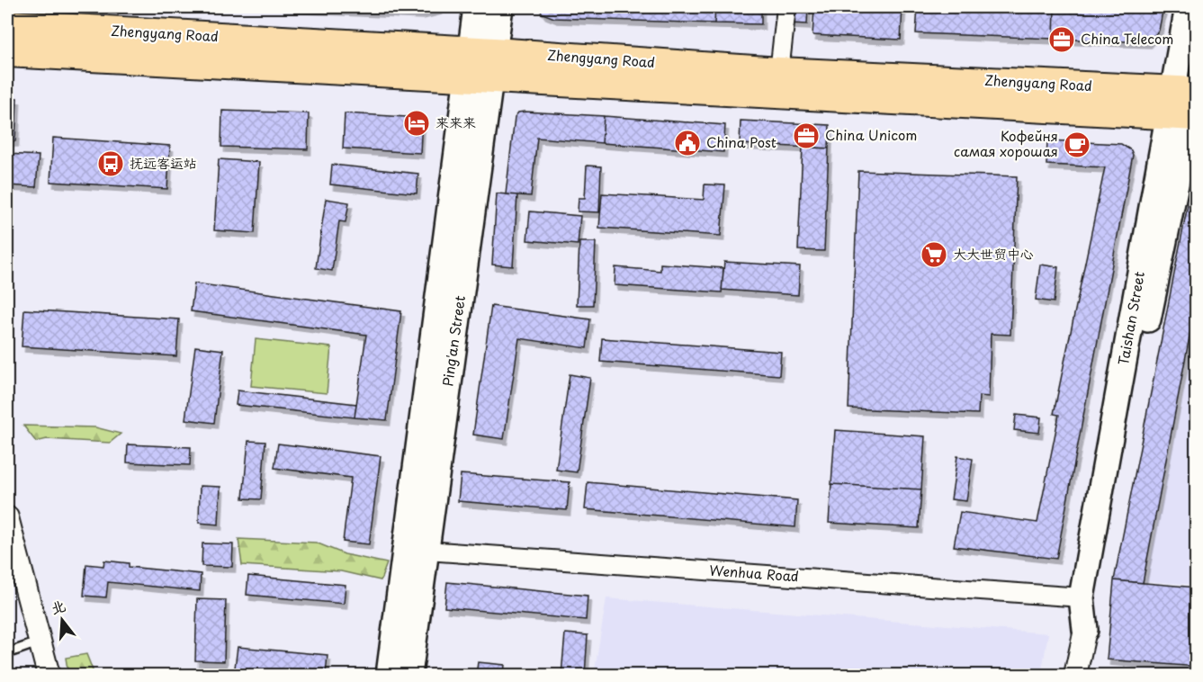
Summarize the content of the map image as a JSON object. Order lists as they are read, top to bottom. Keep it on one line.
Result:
{"streets":{"main road":["Zhengyang Road","Taishan Street","Ping'an Street"],"street":["Wenhua Road"]},"crossings":[["Zhengyang Road","Taishan Street"],["Zhengyang Road","Ping'an Street"],["Taishan Street","Wenhua Road"],["Ping'an Street","Wenhua Road"]],"places":{"office":["China Telecom","China Unicom"],"hotel":["来来来"],"public building":["China Post"],"cafe":["Кофейня самая хорошая"],"bus stop":["抚远客运站"],"supermarket":["大大世贸中心"]},"north":"top"}
